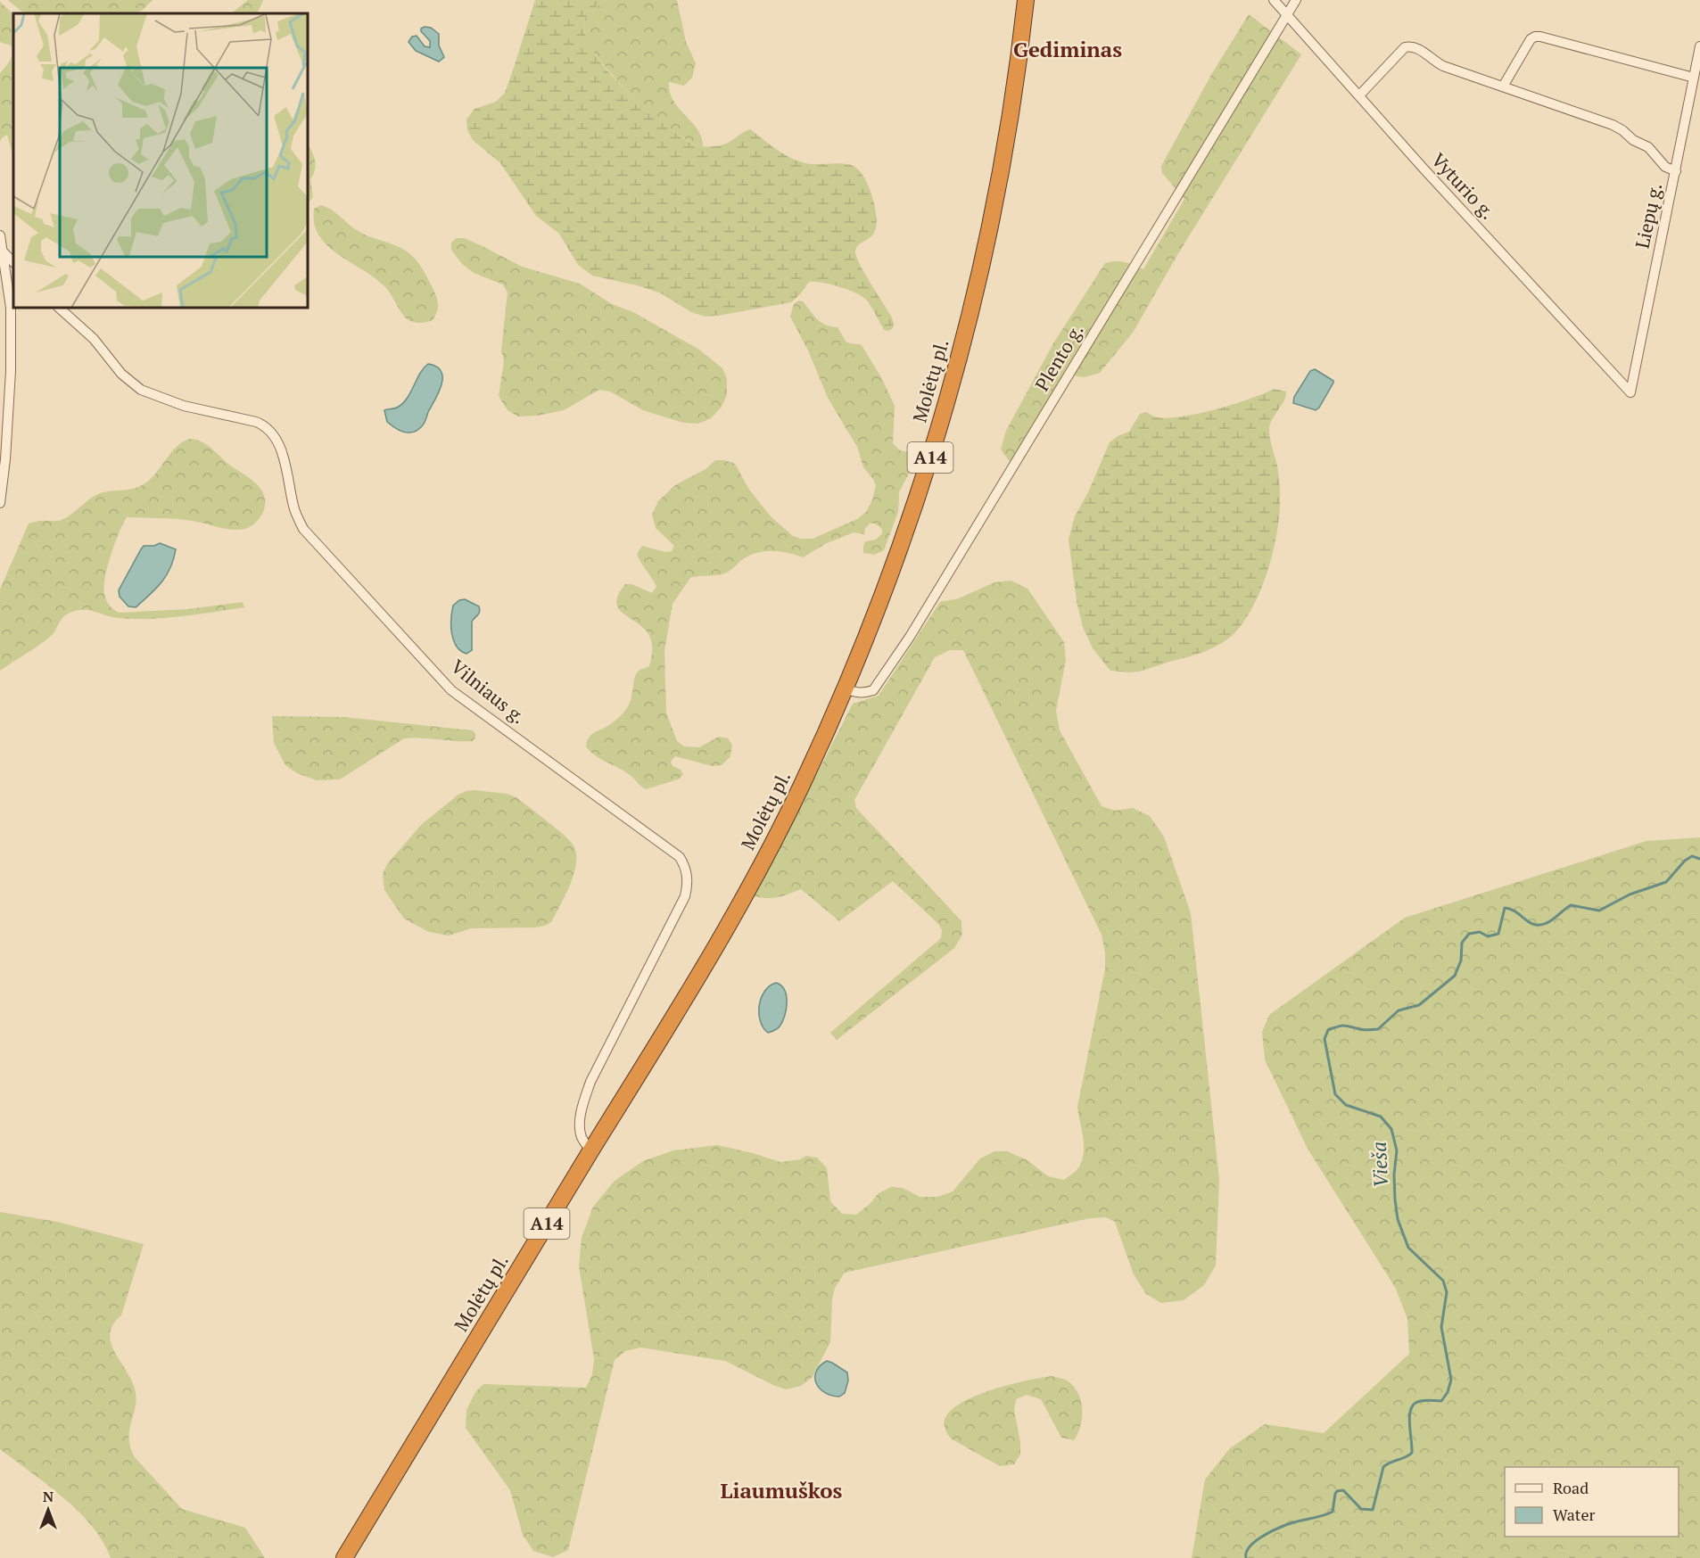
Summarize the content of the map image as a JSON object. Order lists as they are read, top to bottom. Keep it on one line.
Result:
{"streets":{"highway":["Molėtų pl.","A14"],"street":["Vyturio g.","Liepų g.","Plento g.","Vilniaus g."]},"crossings":[["Vyturio g.","Liepų g."],["Vyturio g.","Plento g."],["Plento g.","Molėtų pl."],["Molėtų pl.","Vilniaus g."]],"districts":["Gediminas","Liaumuškos"],"water":["Vieša"],"legend":["Road","Water"],"north":"top"}
